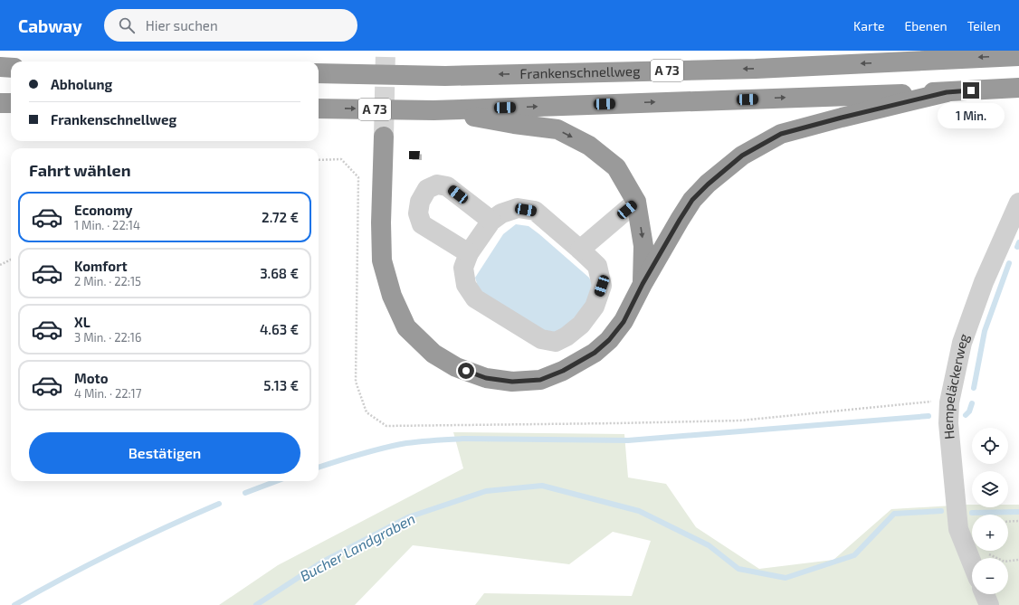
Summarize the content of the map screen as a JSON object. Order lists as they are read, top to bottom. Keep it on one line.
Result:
{"streets":{"highway":["A 73","Frankenschnellweg"],"street":["Hempeläckerweg"]},"water":["Bucher Landgraben"],"page":{"header":"Cabway","search":"Hier suchen","nav":["Karte","Ebenen","Teilen"],"banner":["Abholung","Frankenschnellweg"],"bubble":"1 Min.","heading":"Fahrt wählen","list":[{"name":"Economy","note":"1 Min. · 22:14","value":"2.72 €"},{"name":"Komfort","note":"2 Min. · 22:15","value":"3.68 €"},{"name":"XL","note":"3 Min. · 22:16","value":"4.63 €"},{"name":"Moto","note":"4 Min. · 22:17","value":"5.13 €"}],"buttons":"Bestätigen","map_buttons":["+","−"]}}
